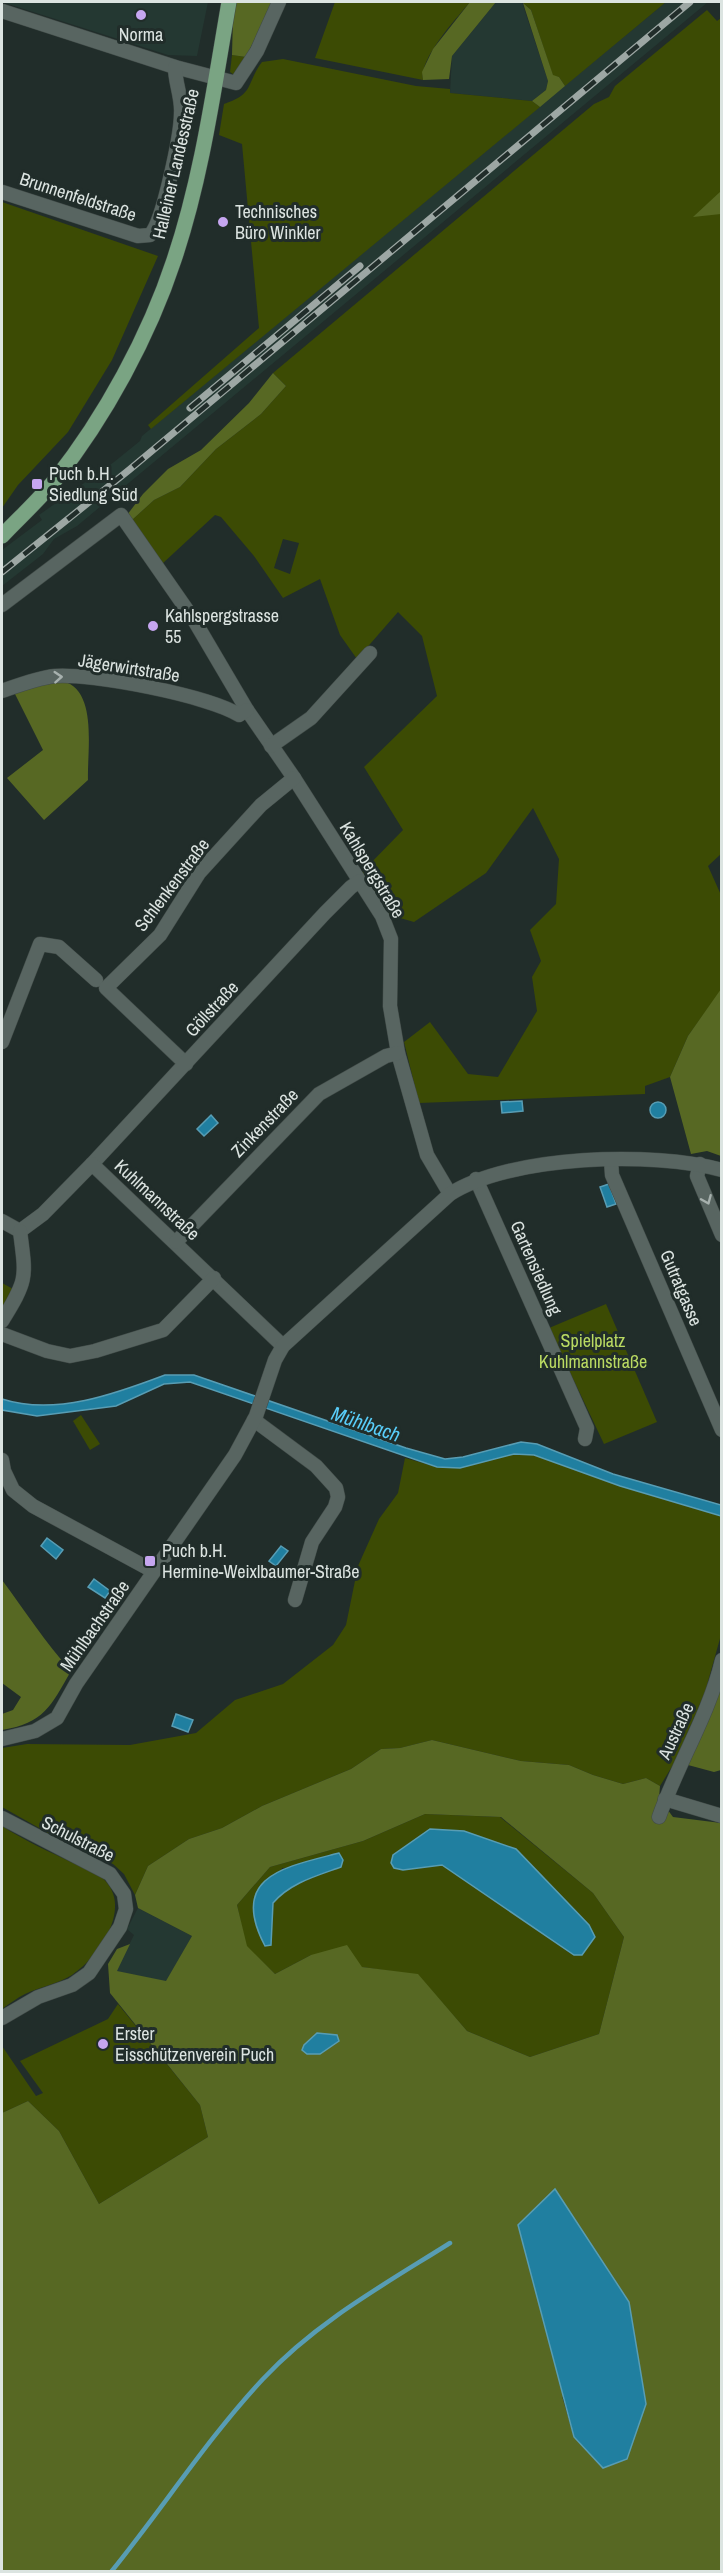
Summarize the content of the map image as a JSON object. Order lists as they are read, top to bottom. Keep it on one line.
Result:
{"streets":{"main road":["Halleiner Landesstraße"],"street":["Brunnenfeldstraße","Jägerwirtstraße","Kahlspergstraße","Schlenkenstraße","Göllstraße","Zinkenstraße","Kuhlmannstraße","Gartensiedlung","Gutratgasse","Mühlbachstraße","Austraße","Schulstraße"]},"crossings":[["Jägerwirtstraße","Kahlspergstraße"],["Kahlspergstraße","Schlenkenstraße"],["Kahlspergstraße","Göllstraße"],["Kahlspergstraße","Zinkenstraße"],["Schlenkenstraße","Göllstraße"],["Göllstraße","Kuhlmannstraße"],["Zinkenstraße","Kuhlmannstraße"]],"one_way":["Jägerwirtstraße"],"water":["Mühlbach"],"parks":["Spielplatz Kuhlmannstraße"],"places":{"other":["Norma","Technisches Büro Winkler","Kahlspergstrasse 55","Erster Eisschützenverein Puch"],"transit":["Puch b.H. Siedlung Süd","Puch b.H. Hermine-Weixlbaumer-Straße"]}}
